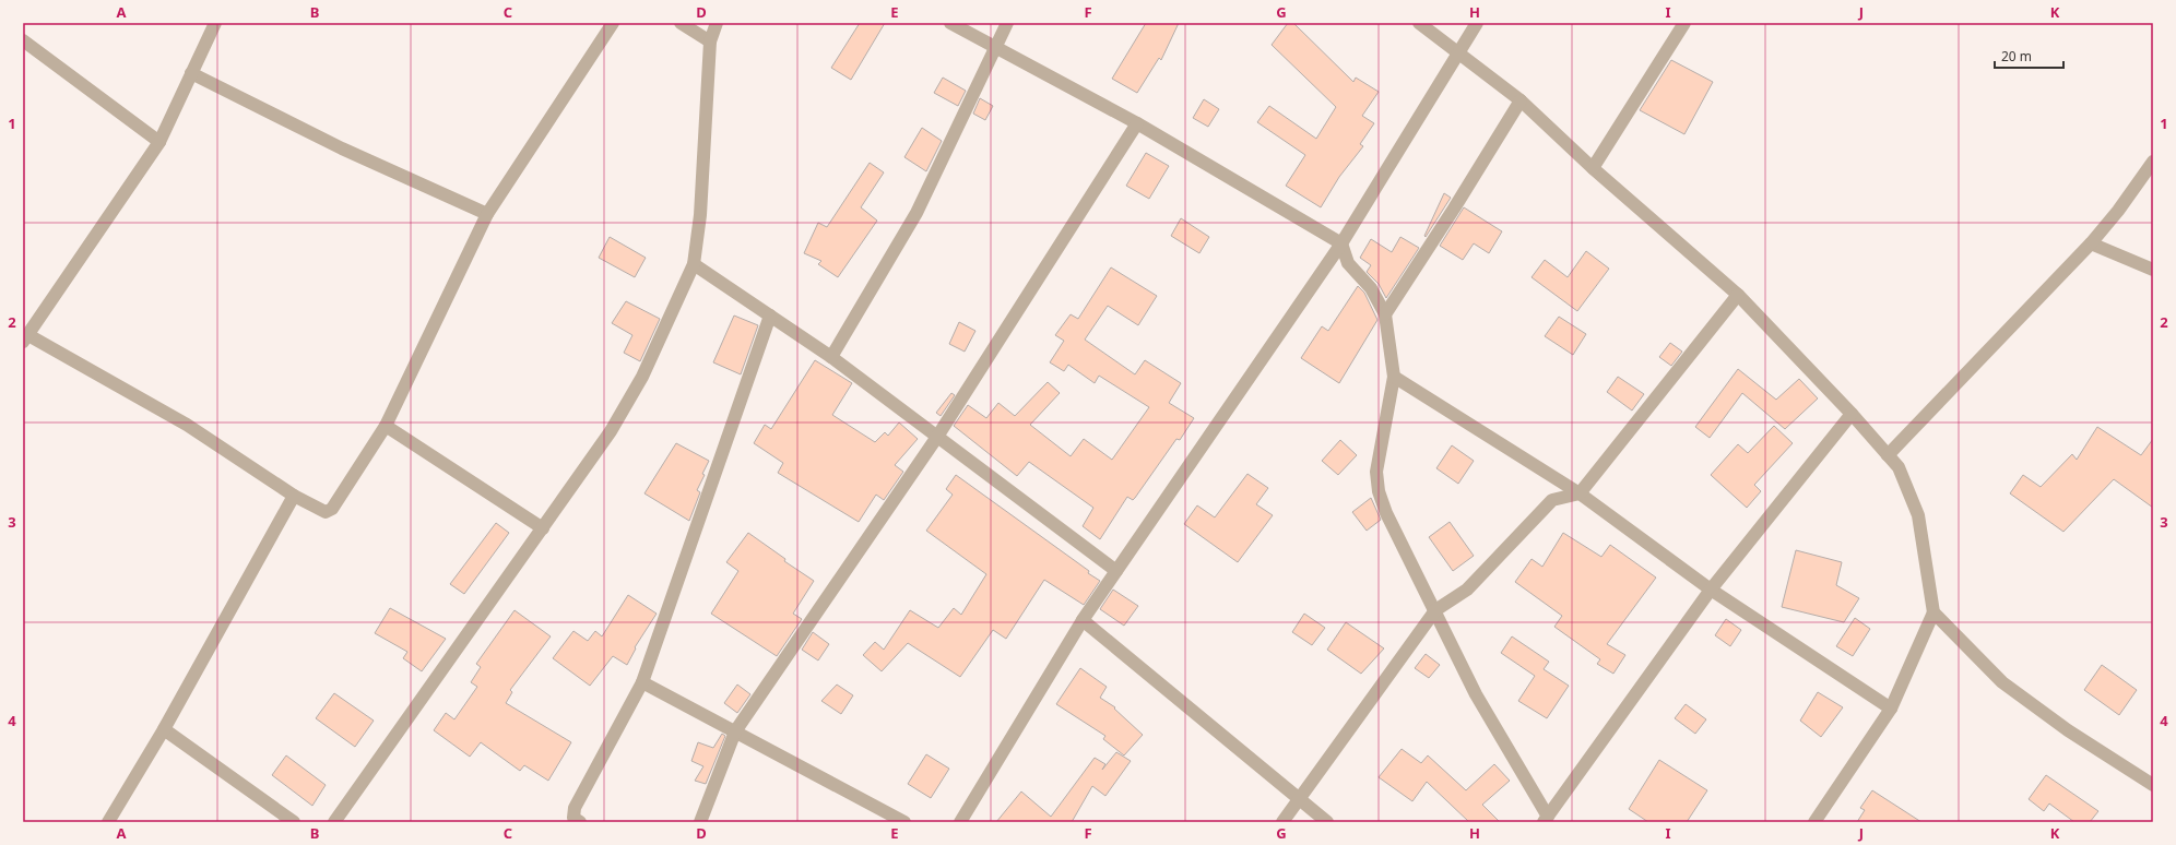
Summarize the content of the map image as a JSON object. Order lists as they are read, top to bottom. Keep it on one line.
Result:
{"scale_bar":"20 m","grid":{"columns":["A","B","C","D","E","F","G","H","I","J","K"],"rows":["1","2","3","4"]}}
